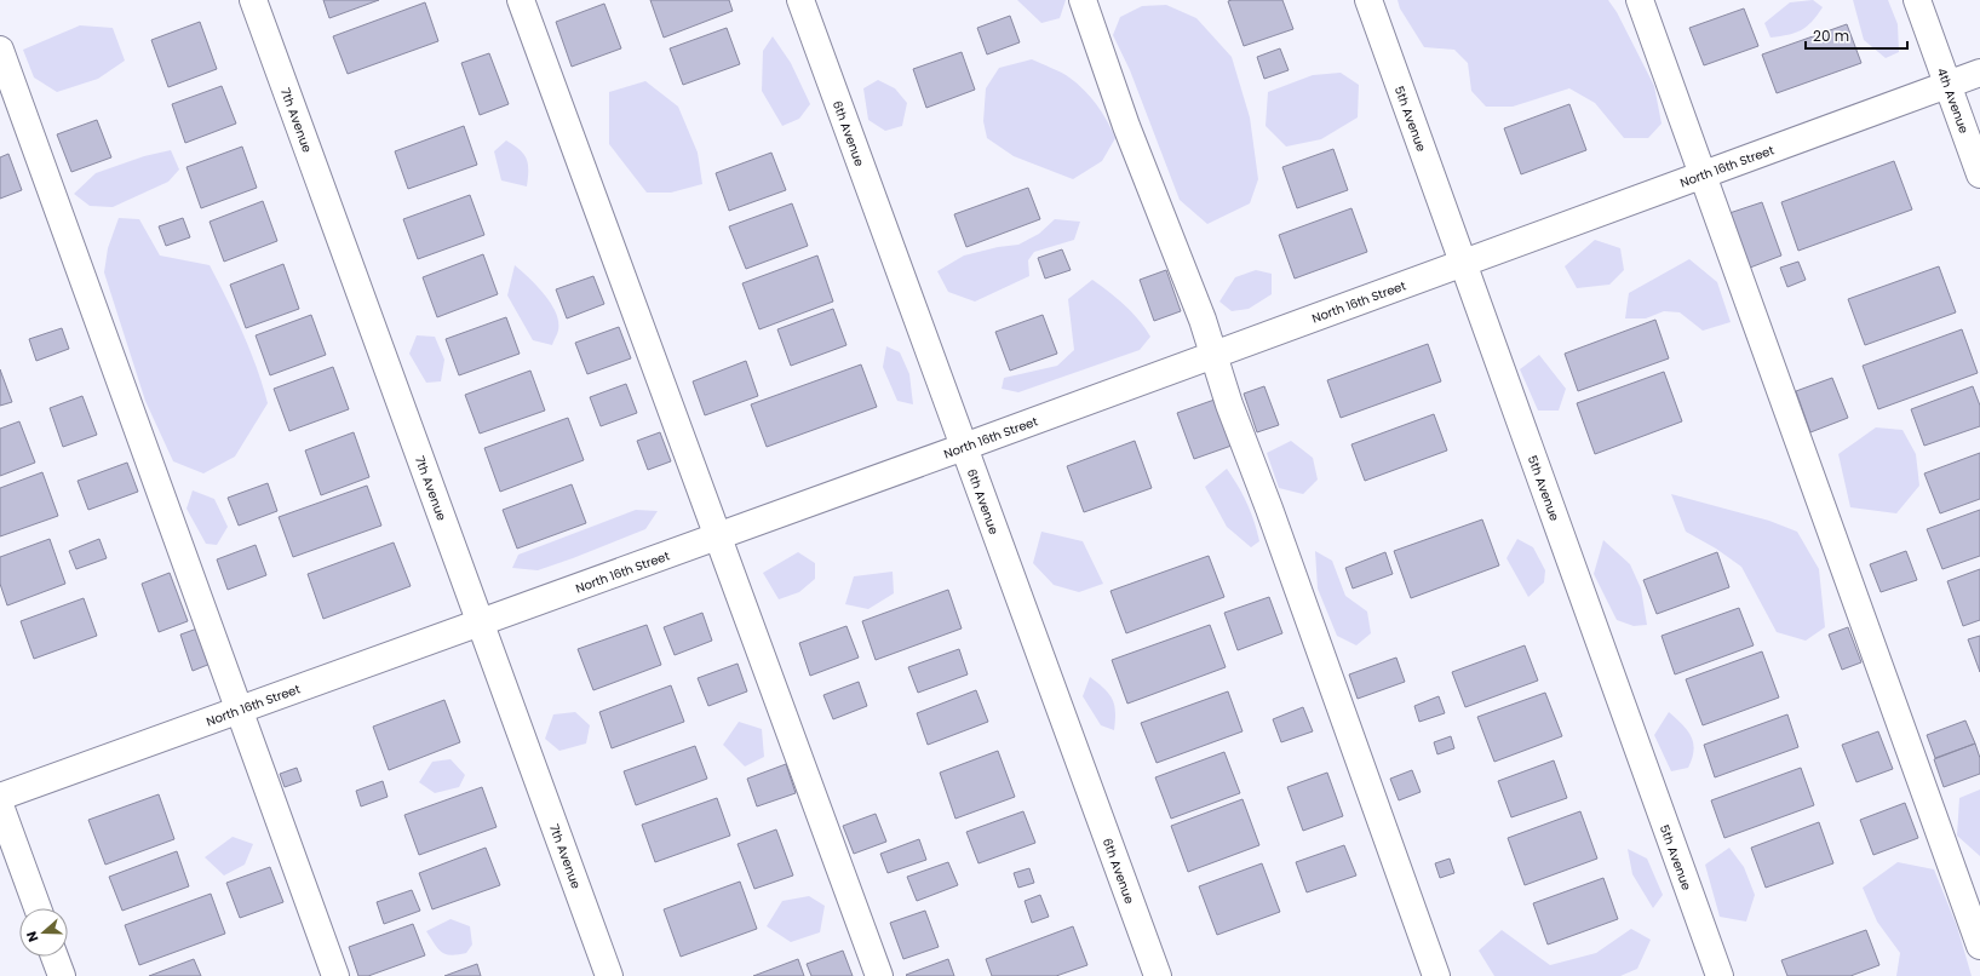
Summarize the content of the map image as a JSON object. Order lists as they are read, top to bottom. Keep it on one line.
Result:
{"streets":{"street":["4th Avenue","5th Avenue","7th Avenue","6th Avenue","North 16th Street"]},"crossings":[["4th Avenue","North 16th Street"],["5th Avenue","North 16th Street"],["7th Avenue","North 16th Street"],["6th Avenue","North 16th Street"]],"scale_bar":"20 m","north":"left"}
